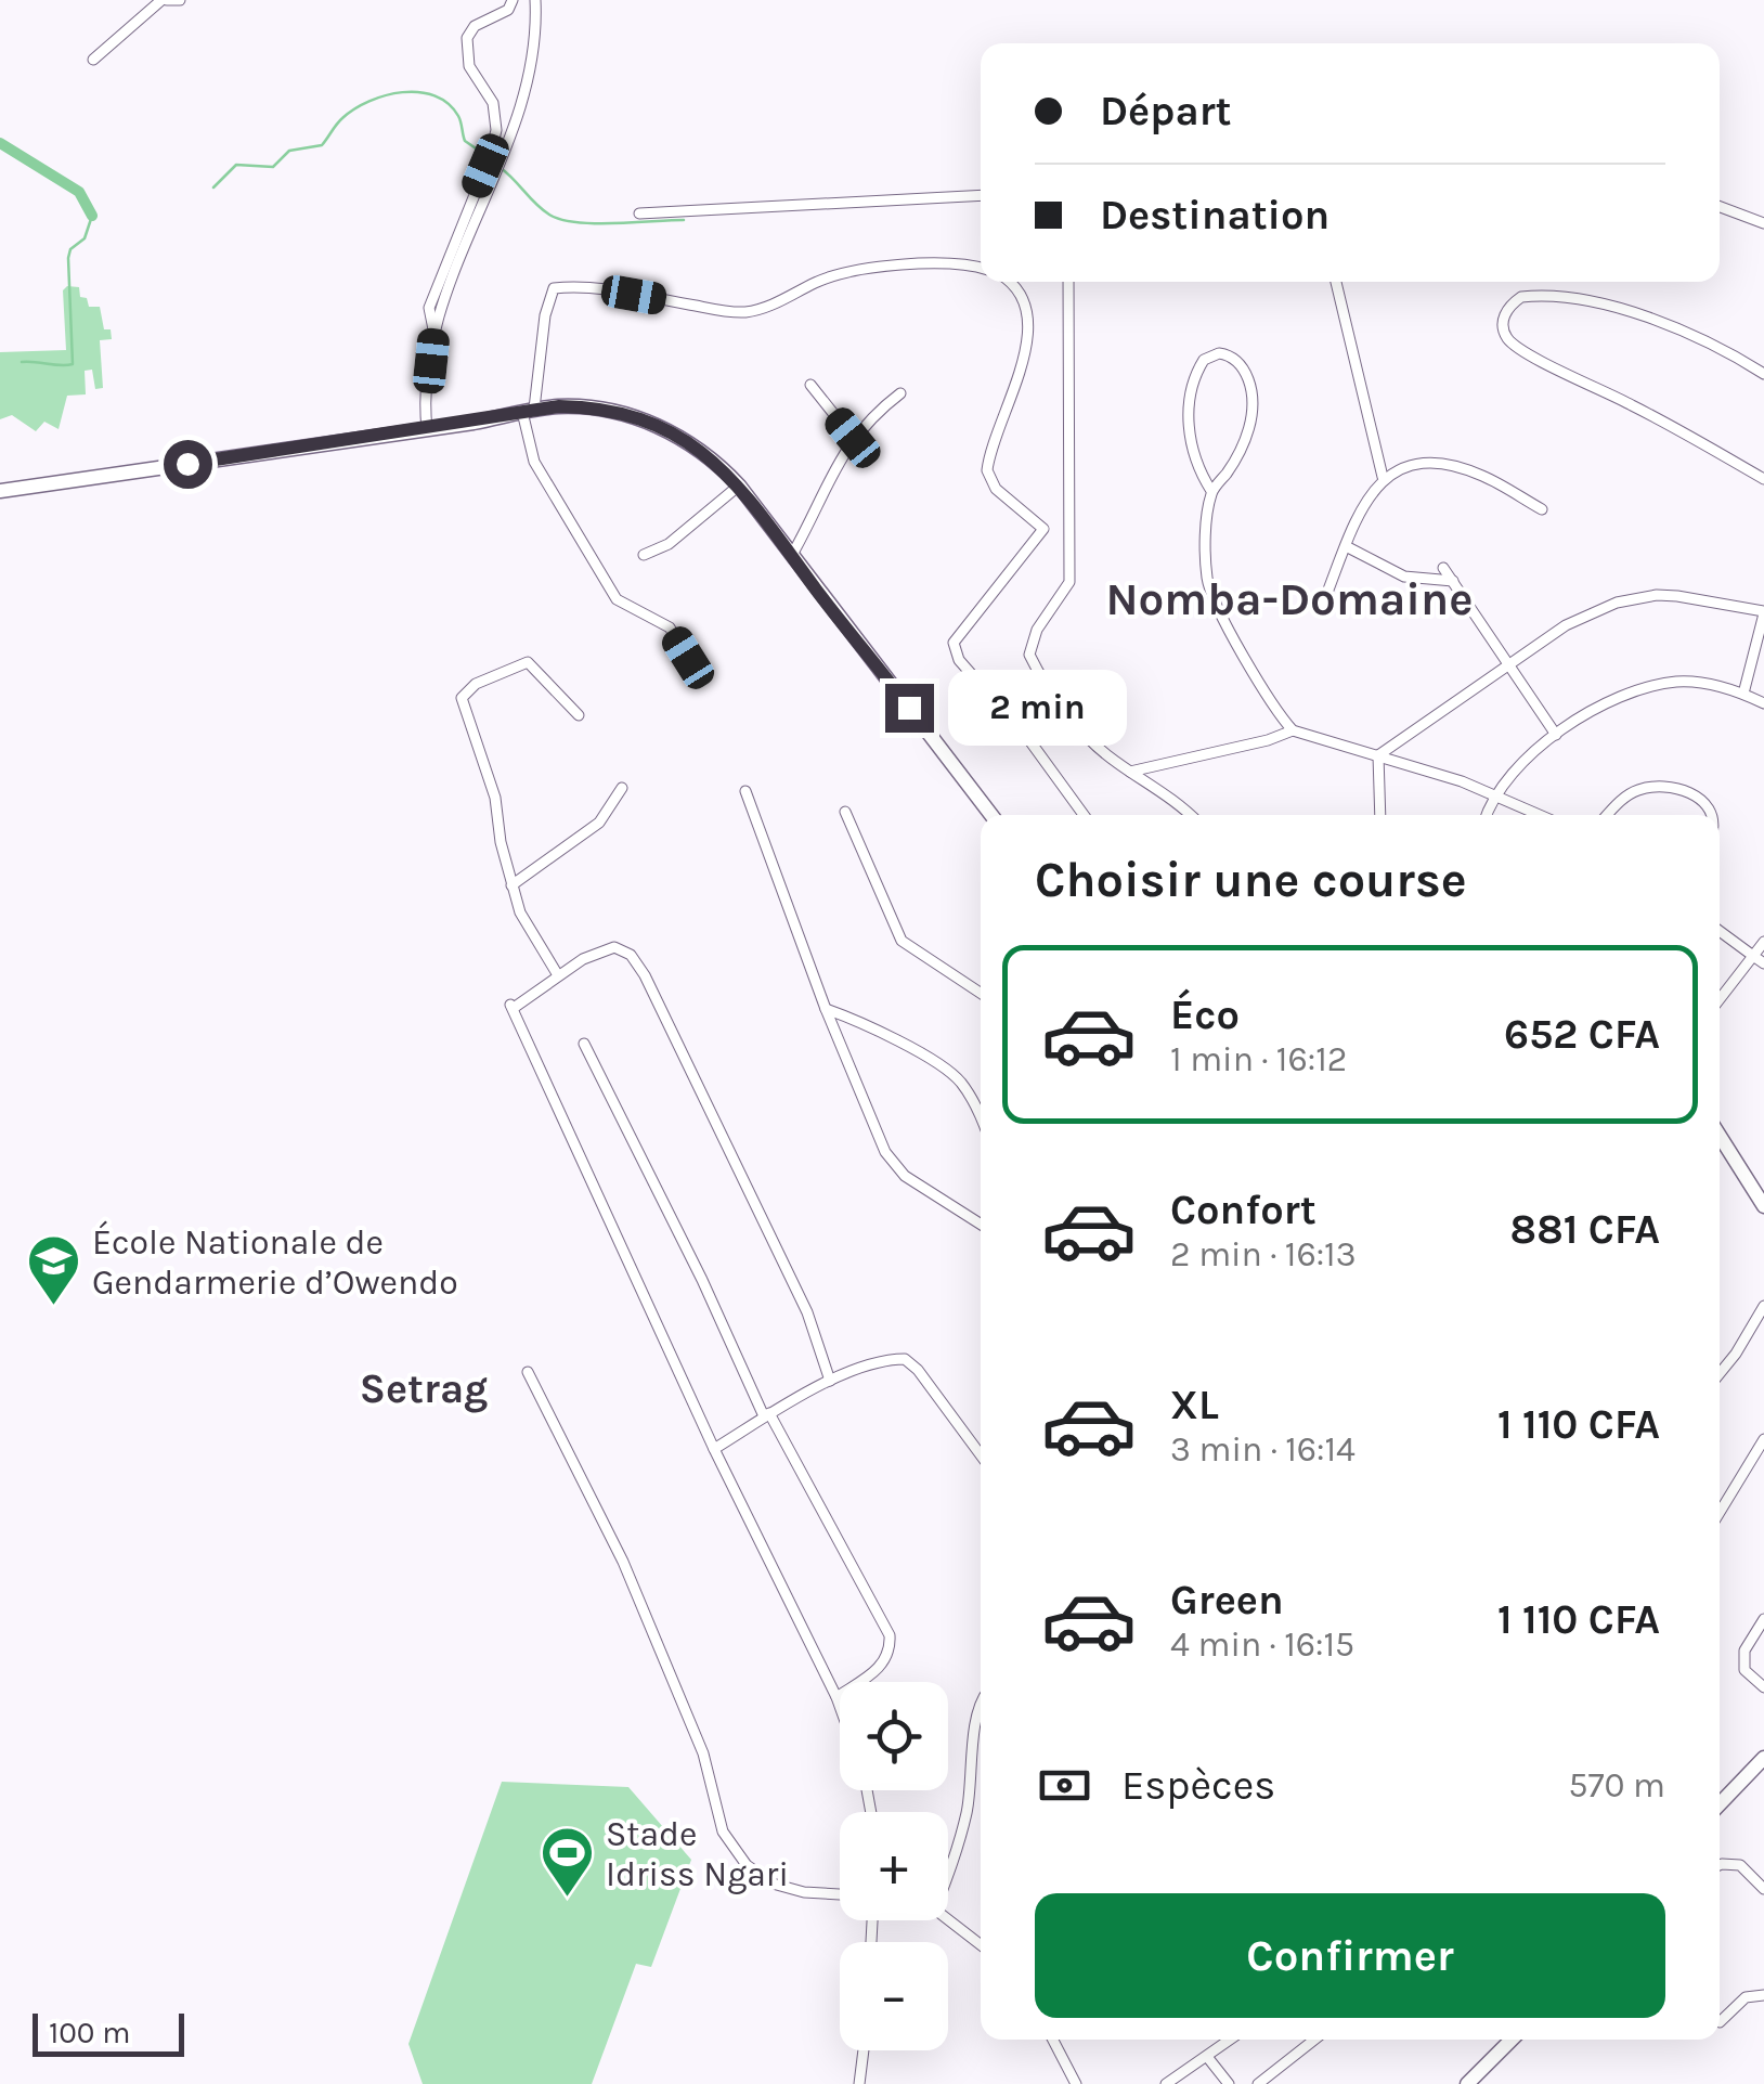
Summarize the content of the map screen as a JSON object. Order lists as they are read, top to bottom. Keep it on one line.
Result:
{"districts":["Nomba-Domaine","Setrag"],"places":{"school or university":["École Nationale de Gendarmerie d’Owendo"],"sports":["Stade Idriss Ngari"]},"scale_bar":"100 m","page":{"banner":["Départ","Destination"],"bubble":"2 min","heading":"Choisir une course","list":[{"name":"Éco","note":"1 min · 16:12","value":"652 CFA"},{"name":"Confort","note":"2 min · 16:13","value":"881 CFA"},{"name":"XL","note":"3 min · 16:14","value":"1 110 CFA"},{"name":"Green","note":"4 min · 16:15","value":"1 110 CFA"}],"map_buttons":["+","−"],"pay":["Espèces","570 m"],"buttons":"Confirmer","scale":"100 m"}}
